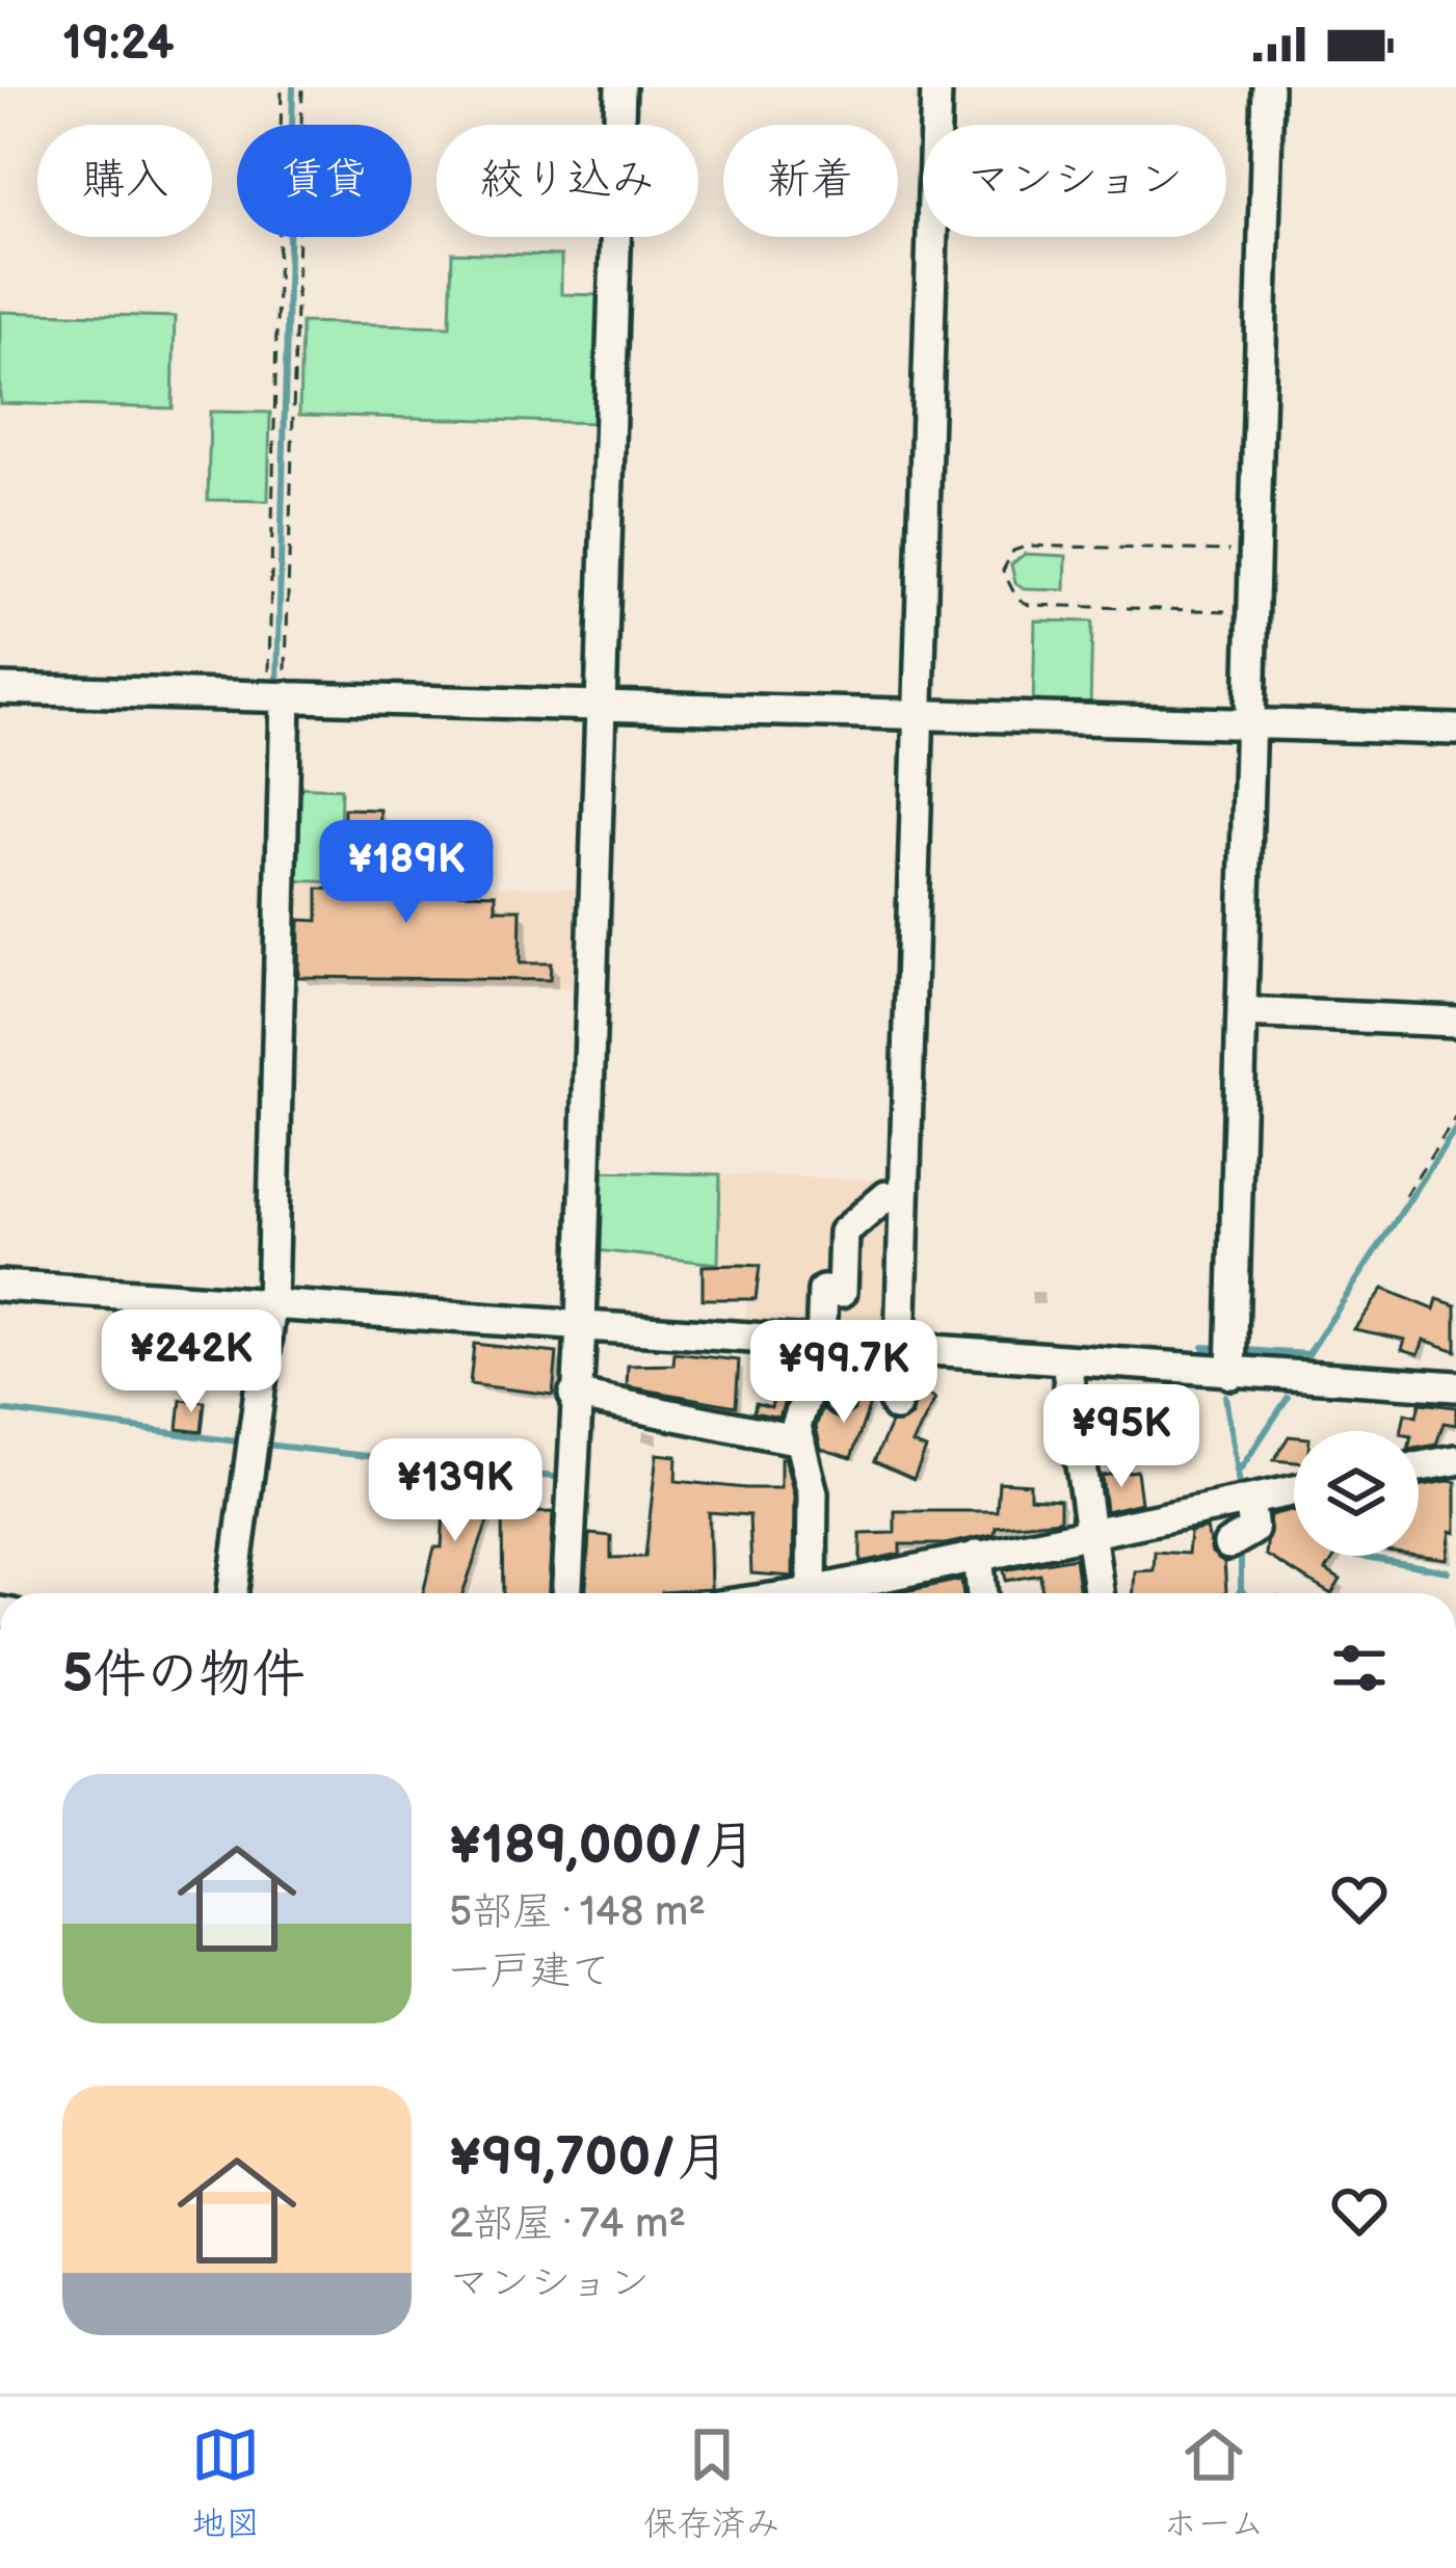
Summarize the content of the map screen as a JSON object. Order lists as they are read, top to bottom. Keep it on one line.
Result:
{"page":{"status":"19:24","chip":["購入","賃貸","絞り込み","新着","マンション"],"price":["¥189K","¥242K","¥99.7K","¥95K","¥139K"],"heading":"5件の物件","list":[{"name":"¥189,000/月","note":"5部屋 · 148 m² · 一戸建て"},{"name":"¥99,700/月","note":"2部屋 · 74 m² · マンション"}],"tabs":["地図","保存済み","ホーム"]}}
